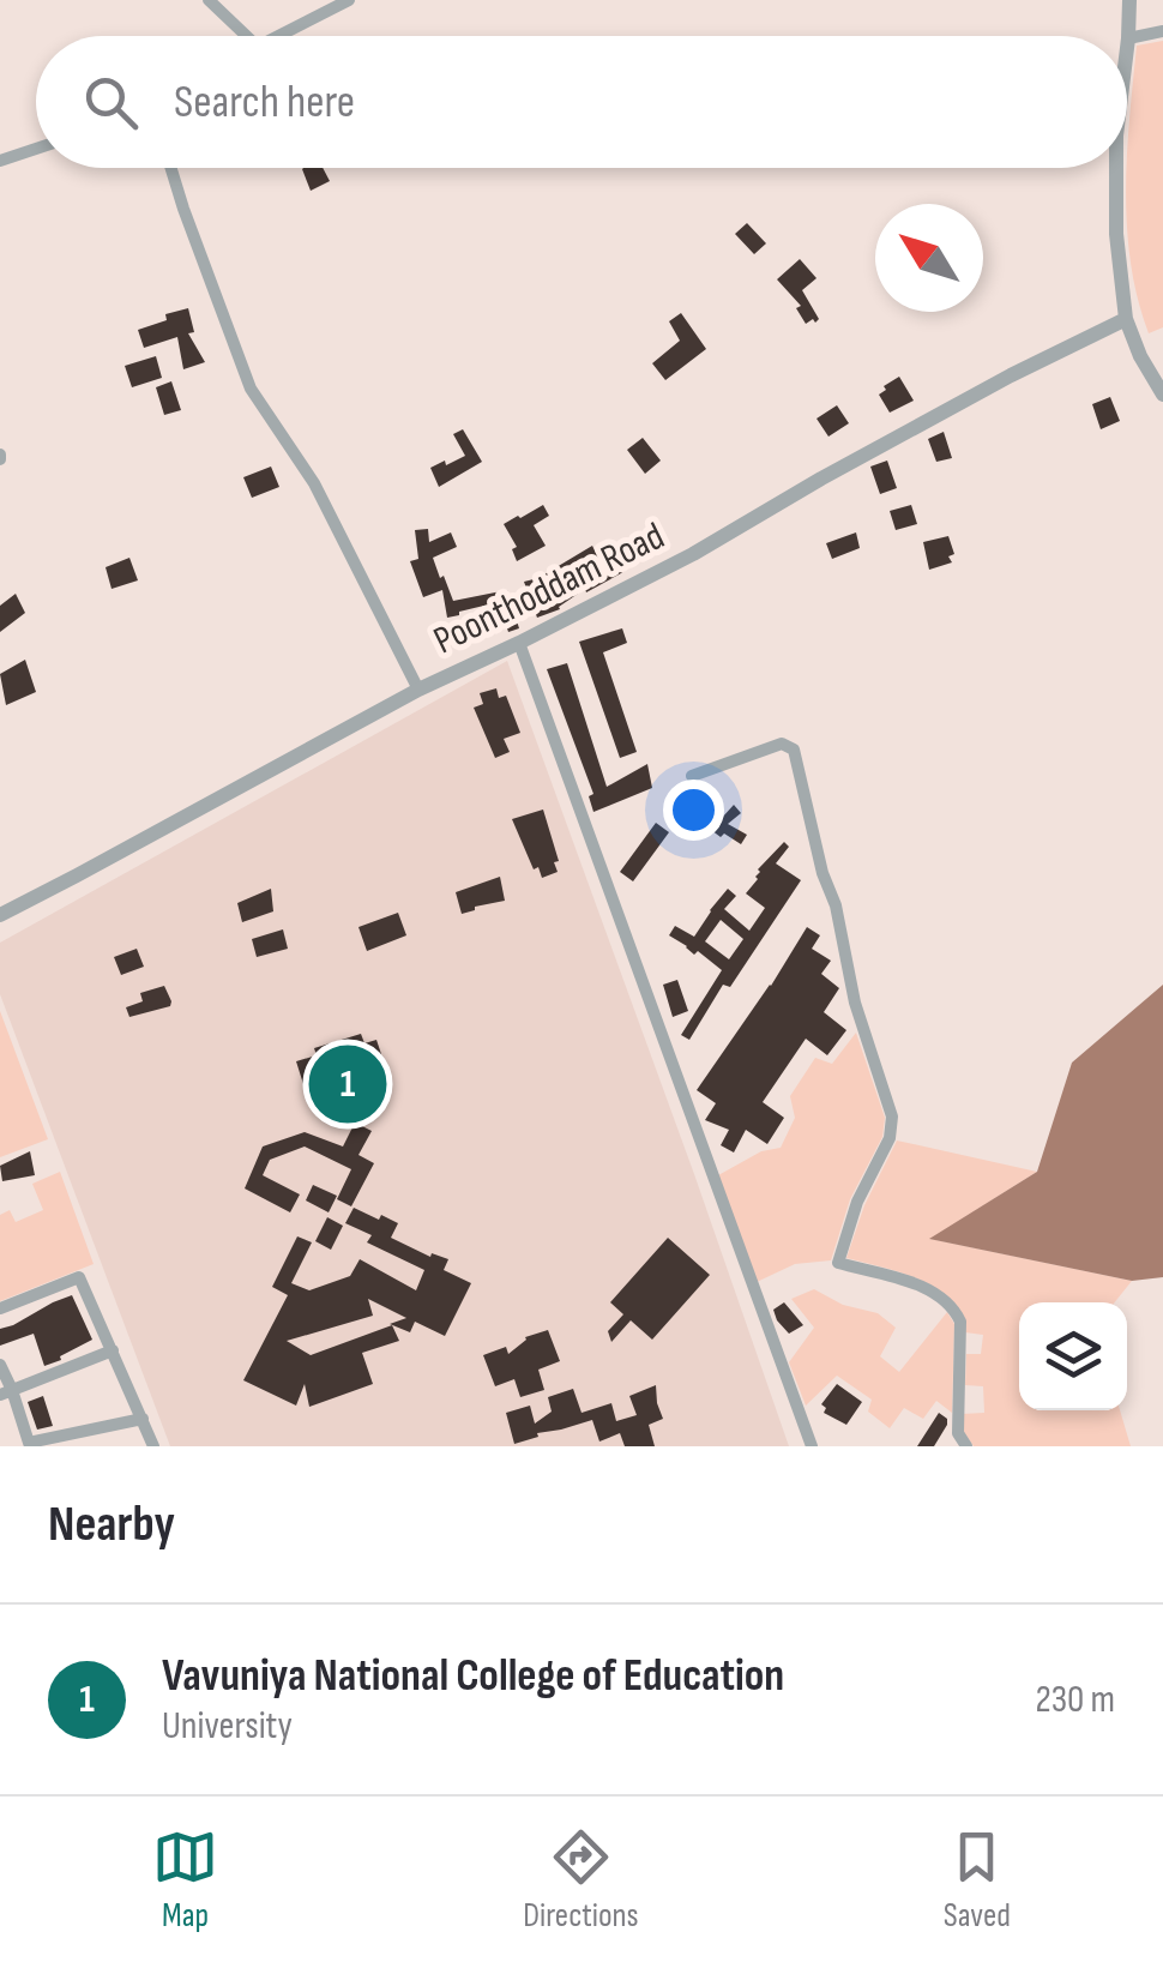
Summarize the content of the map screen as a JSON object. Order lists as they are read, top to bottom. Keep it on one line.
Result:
{"streets":{"street":["Poonthoddam Road"]},"north":"top left","page":{"search":"Search here","pins":"1","heading":"Nearby","list":[{"mark":"1","name":"Vavuniya National College of Education","note":"University","value":"230 m"}],"nav":["Map","Directions","Saved"]}}
